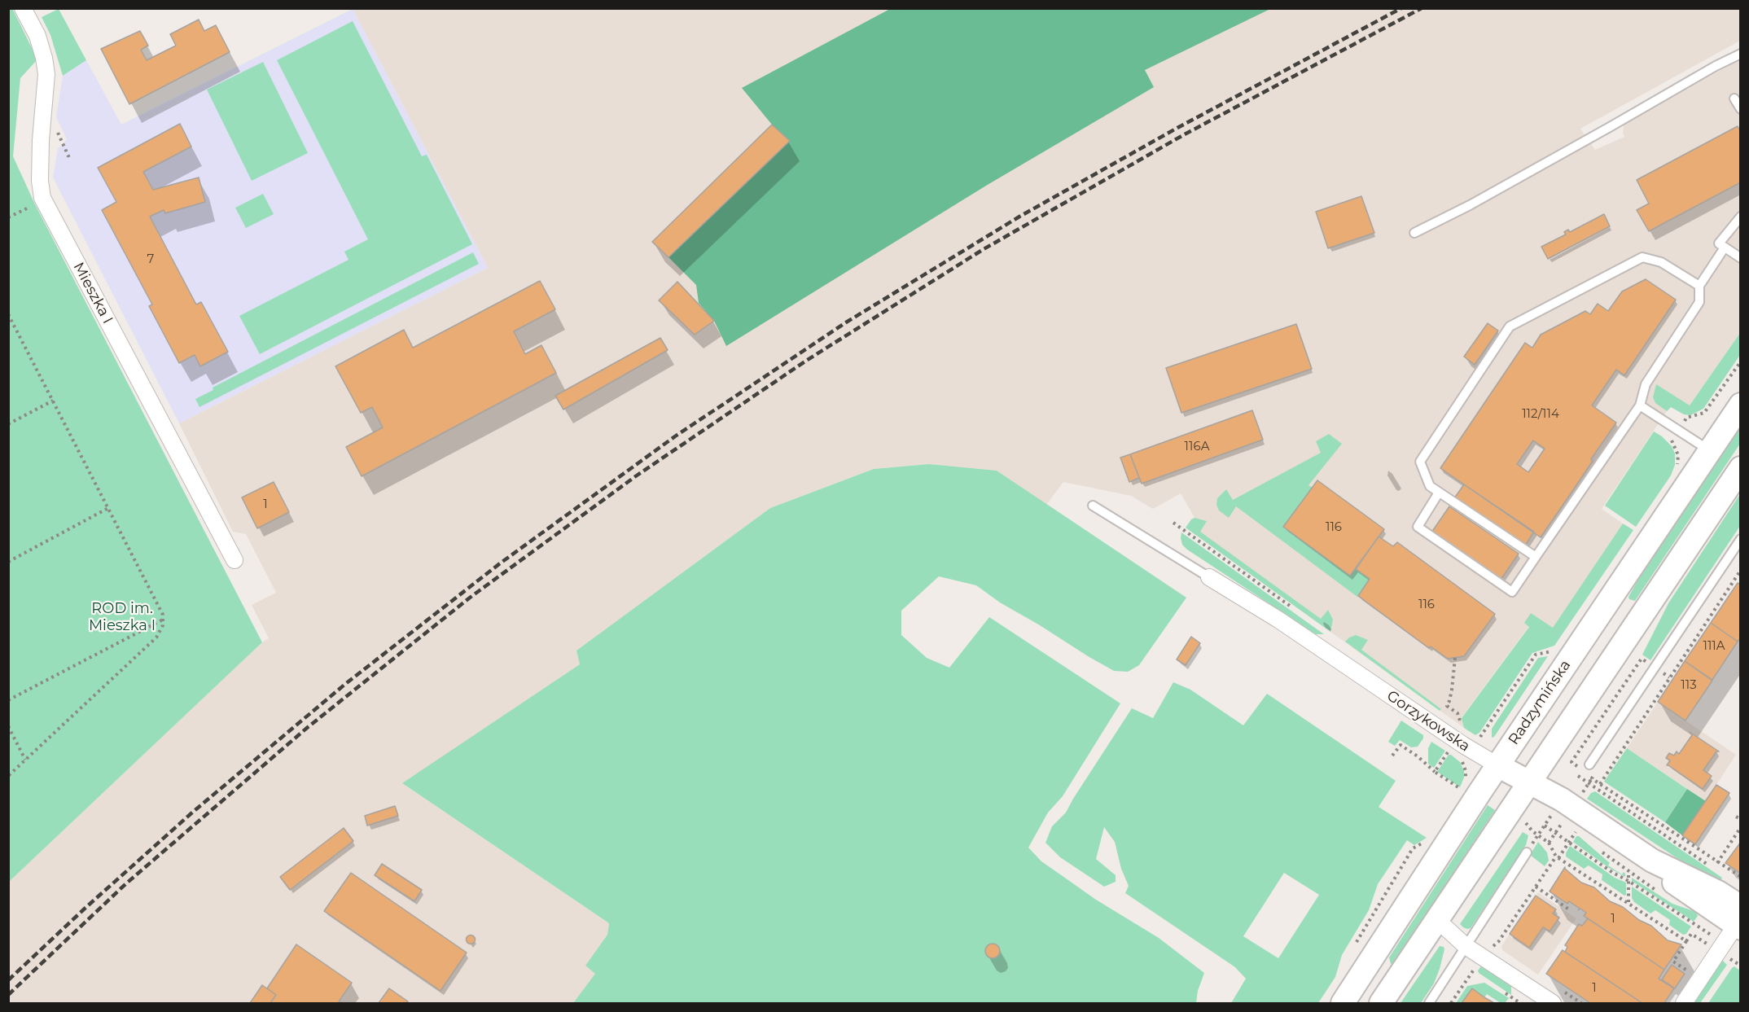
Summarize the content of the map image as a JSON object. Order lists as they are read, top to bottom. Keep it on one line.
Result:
{"streets":{"main road":["Radzymińska","Gorzykowska"],"street":["Mieszka I"]},"crossings":[["Radzymińska","Gorzykowska"]],"parks":["ROD im. Mieszka I"],"house_numbers":["7","112/114","116A","1","116","116","111A","113","1","1"]}
